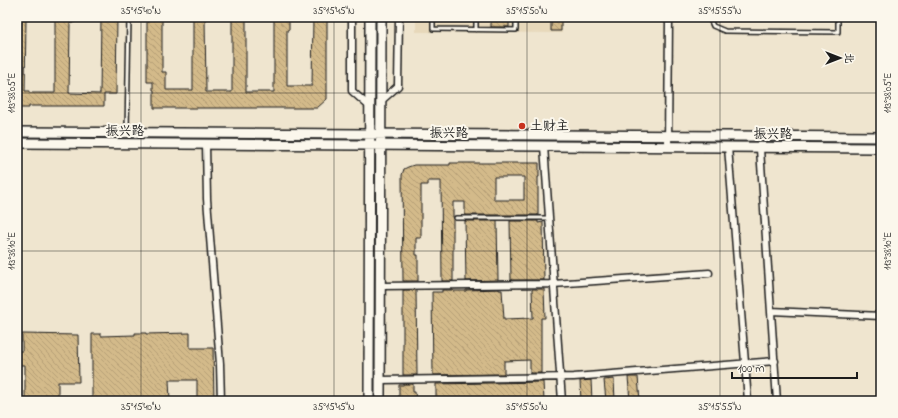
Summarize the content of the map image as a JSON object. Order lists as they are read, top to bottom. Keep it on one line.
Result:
{"streets":{"street":["振兴路"]},"places":["土财主"],"scale_bar":"100 m","north":"right","coordinates":["35°15'40\"N","35°15'45\"N","35°15'50\"N","35°15'55\"N","113°38'05\"E","113°38'10\"E"]}
